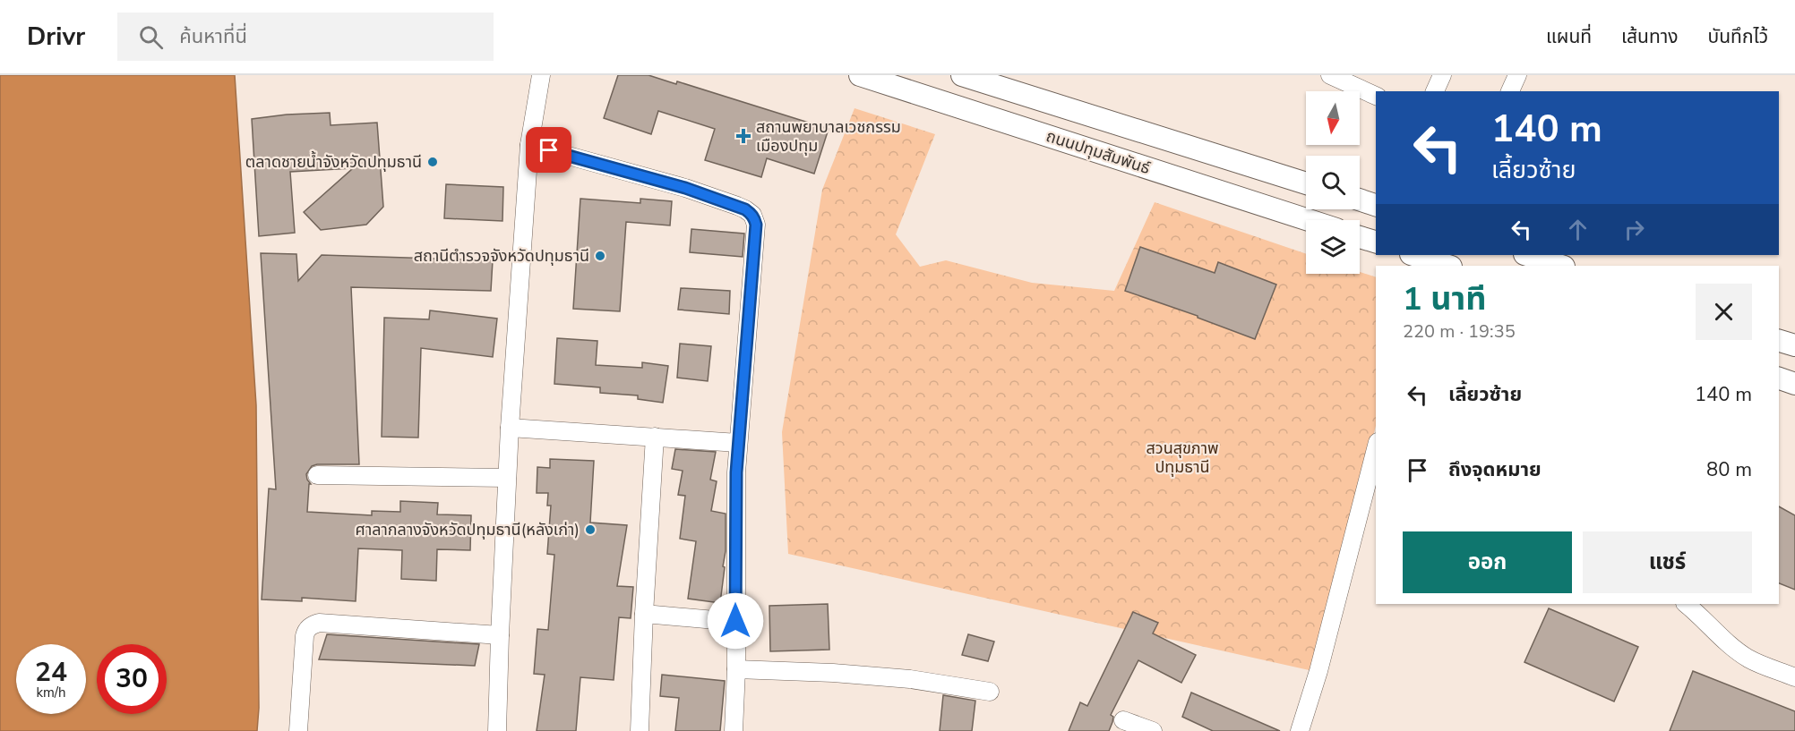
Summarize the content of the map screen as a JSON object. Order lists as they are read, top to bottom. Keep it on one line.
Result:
{"streets":{"street":["ถนนปทุมสัมพันธ์"]},"parks":["สวนสุขภาพ ปทุมธานี"],"places":{"health":["สถานพยาบาลเวชกรรม เมืองปทุม"],"other":["ตลาดชายน้ำจังหวัดปทุมธานี","สถานีตำรวจจังหวัดปทุมธานี","ศาลากลางจังหวัดปทุมธานี(หลังเก่า)"]},"north":"bottom","page":{"header":"Drivr","search":"ค้นหาที่นี่","nav":["แผนที่","เส้นทาง","บันทึกไว้"],"turn":["140 m","เลี้ยวซ้าย"],"heading":["1 นาที","220 m · 19:35"],"list":[{"name":"เลี้ยวซ้าย","value":"140 m"},{"name":"ถึงจุดหมาย","value":"80 m"}],"buttons":["ออก","แชร์"],"speed":"24 km/h","limit":"30"}}
